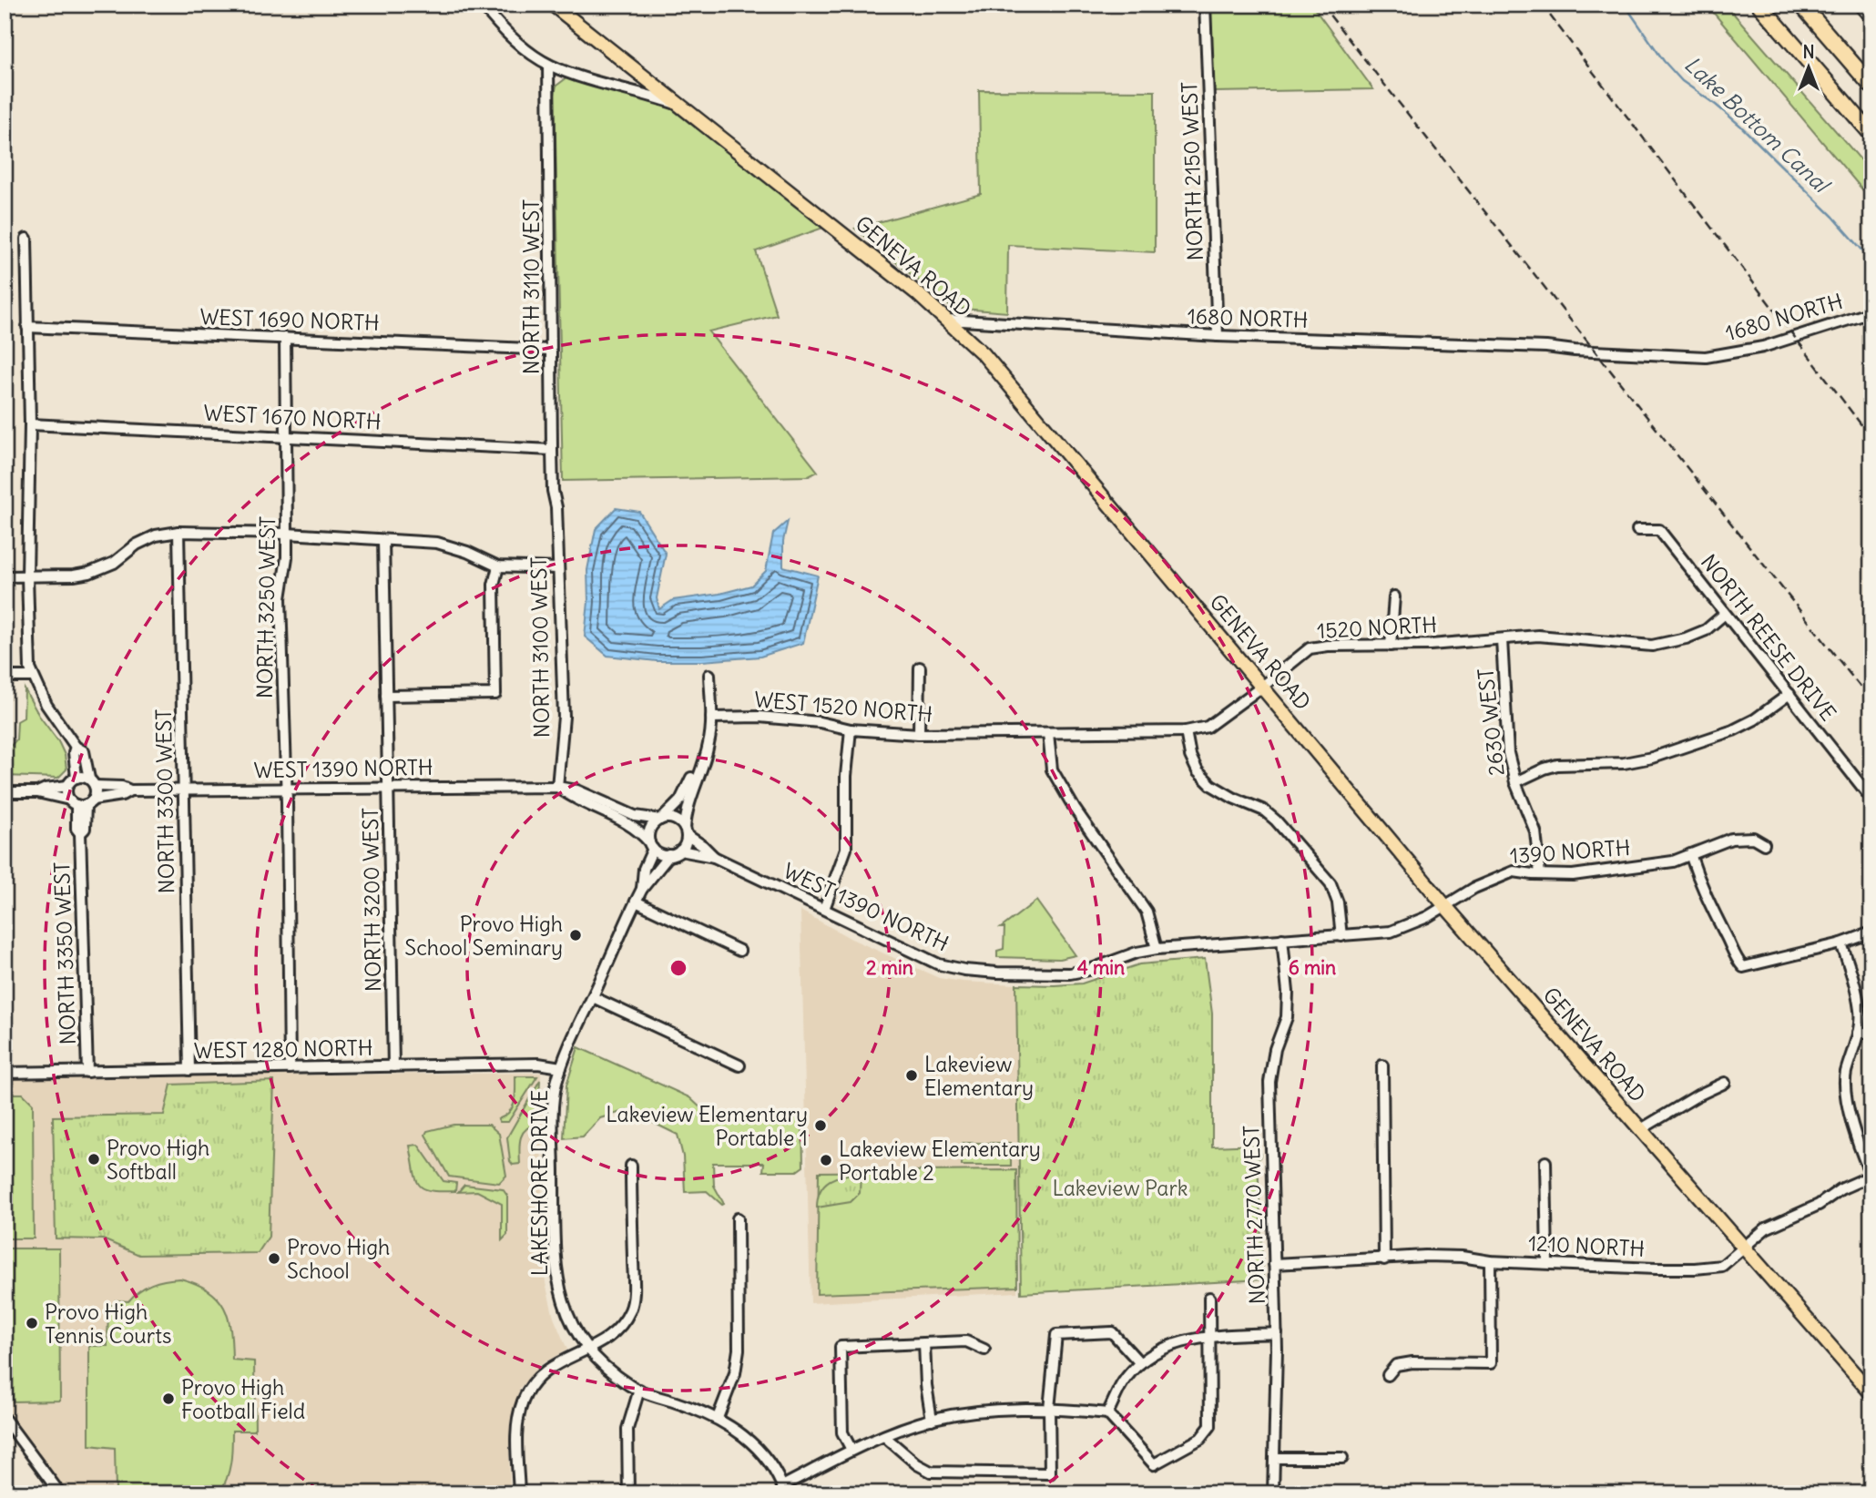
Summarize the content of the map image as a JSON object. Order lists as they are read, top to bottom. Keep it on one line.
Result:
{"streets":{"main road":["GENEVA ROAD"],"street":["NORTH 2150 WEST","NORTH 3110 WEST","1680 NORTH","WEST 1690 NORTH","WEST 1670 NORTH","NORTH 3250 WEST","1520 NORTH","NORTH REESE DRIVE","NORTH 3100 WEST","WEST 1520 NORTH","2630 WEST","WEST 1390 NORTH","NORTH 3300 WEST","1390 NORTH","NORTH 3200 WEST","NORTH 3350 WEST","WEST 1280 NORTH","LAKESHORE DRIVE","NORTH 2770 WEST","1210 NORTH"]},"crossings":[["NORTH 2150 WEST","1680 NORTH"],["GENEVA ROAD","1680 NORTH"],["GENEVA ROAD","1520 NORTH"],["GENEVA ROAD","1390 NORTH"],["GENEVA ROAD","1210 NORTH"],["NORTH 3110 WEST","WEST 1690 NORTH"],["NORTH 3110 WEST","WEST 1670 NORTH"],["NORTH 3110 WEST","NORTH 3100 WEST"],["WEST 1690 NORTH","NORTH 3250 WEST"],["WEST 1670 NORTH","NORTH 3250 WEST"],["NORTH 3250 WEST","WEST 1390 NORTH"],["NORTH 3250 WEST","WEST 1280 NORTH"],["1520 NORTH","NORTH REESE DRIVE"],["1520 NORTH","WEST 1520 NORTH"],["1520 NORTH","2630 WEST"],["NORTH 3100 WEST","WEST 1390 NORTH"],["2630 WEST","1390 NORTH"],["WEST 1390 NORTH","NORTH 3300 WEST"],["WEST 1390 NORTH","1390 NORTH"],["WEST 1390 NORTH","NORTH 3200 WEST"],["WEST 1390 NORTH","NORTH 3350 WEST"],["WEST 1390 NORTH","LAKESHORE DRIVE"],["NORTH 3300 WEST","WEST 1280 NORTH"],["1390 NORTH","NORTH 2770 WEST"],["NORTH 3200 WEST","WEST 1280 NORTH"],["NORTH 3350 WEST","WEST 1280 NORTH"],["WEST 1280 NORTH","LAKESHORE DRIVE"],["NORTH 2770 WEST","1210 NORTH"]],"water":["Lake Bottom Canal"],"parks":["Lakeview Park"],"places":["Provo High School Seminary","Lakeview Elementary","Lakeview Elementary Portable 1","Provo High Softball","Lakeview Elementary Portable 2","Provo High School","Provo High Tennis Courts","Provo High Football Field"],"north":"top","rings":["2 min","4 min","6 min"]}
